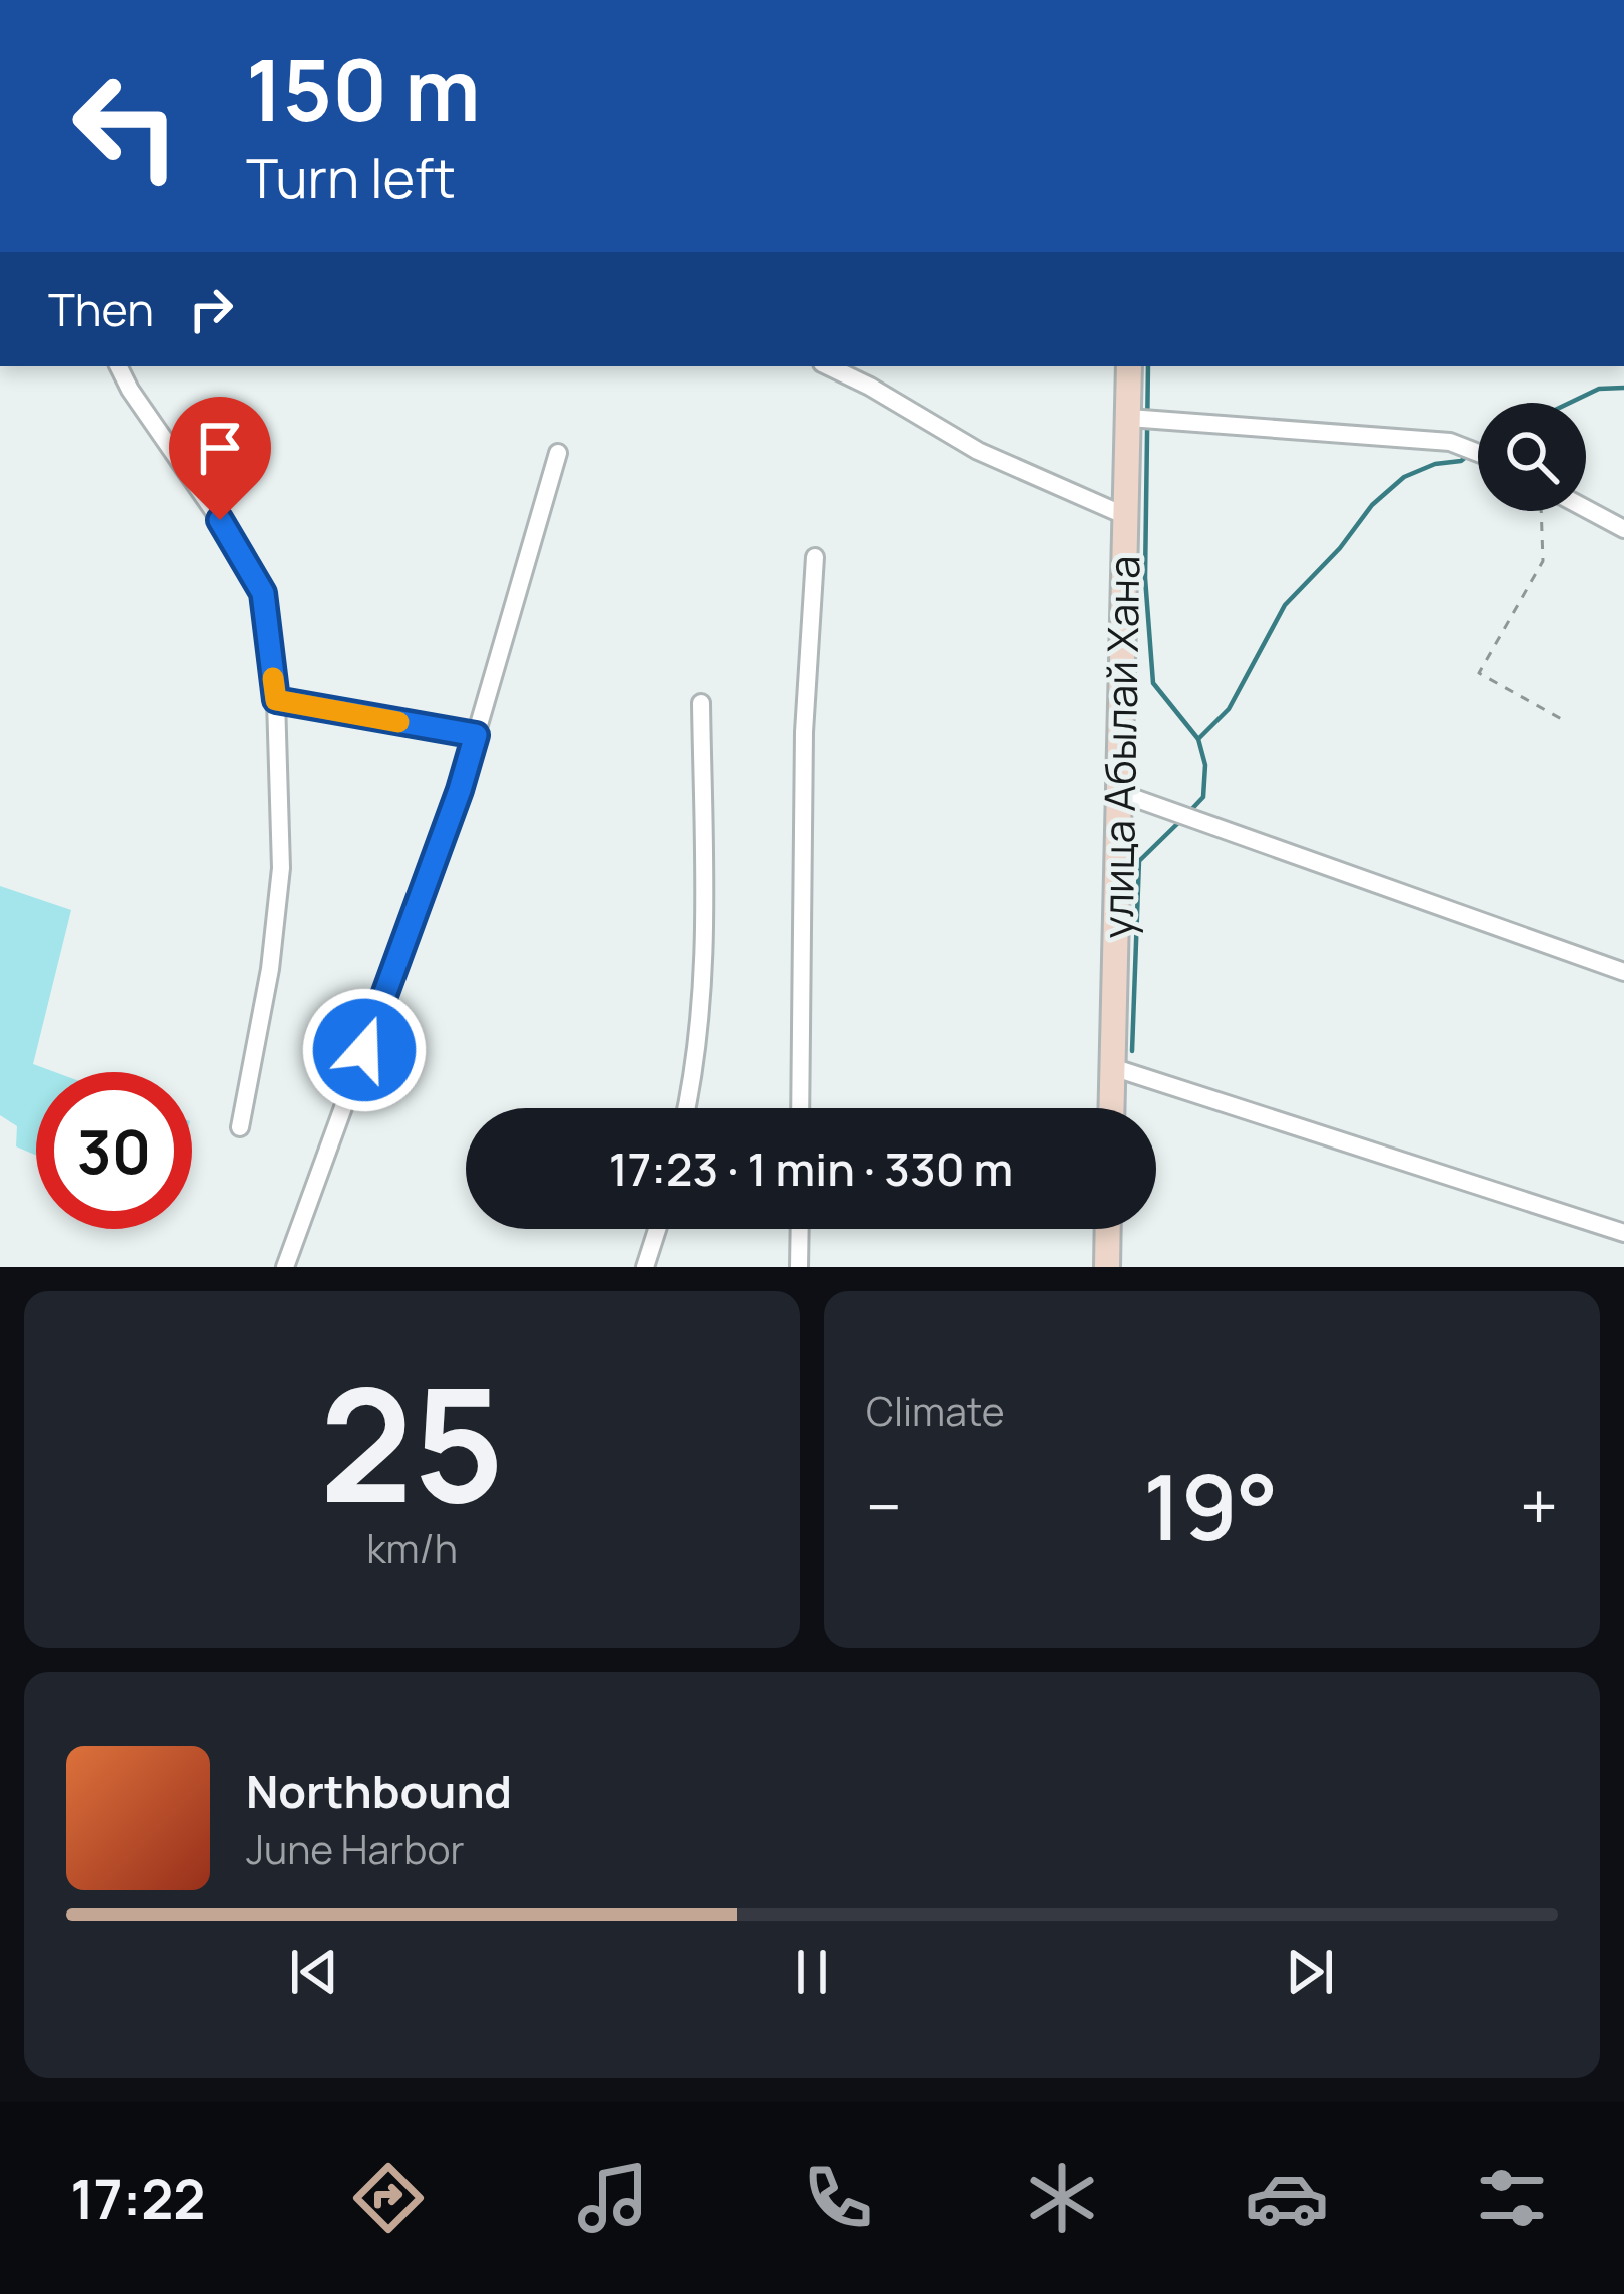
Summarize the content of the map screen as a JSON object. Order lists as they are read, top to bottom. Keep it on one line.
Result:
{"streets":{"main road":["улица Абылай Хана"]},"page":{"turn":["150 m","Turn left"],"then":"Then","limit":"30","trip":"17:23 · 1 min · 330 m","tile":[["25","km/h"],"Climate"],"heat":["−","19°","+"],"song":["Northbound","June Harbor"],"tabs":"17:22"}}
